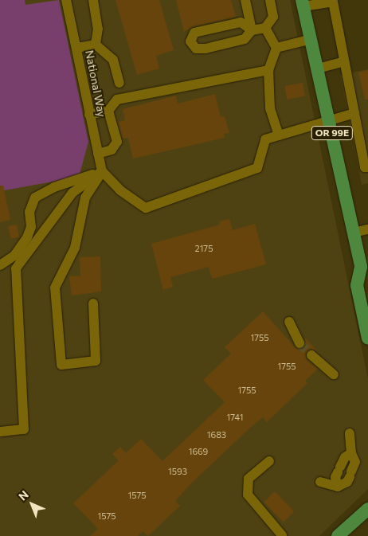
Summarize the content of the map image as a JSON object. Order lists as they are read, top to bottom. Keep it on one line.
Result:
{"streets":{"main road":["OR 99E"],"street":["National Way"]},"house_numbers":["2175","1755","1755","1755","1741","1683","1669","1593","1575","1575"],"north":"top left"}
